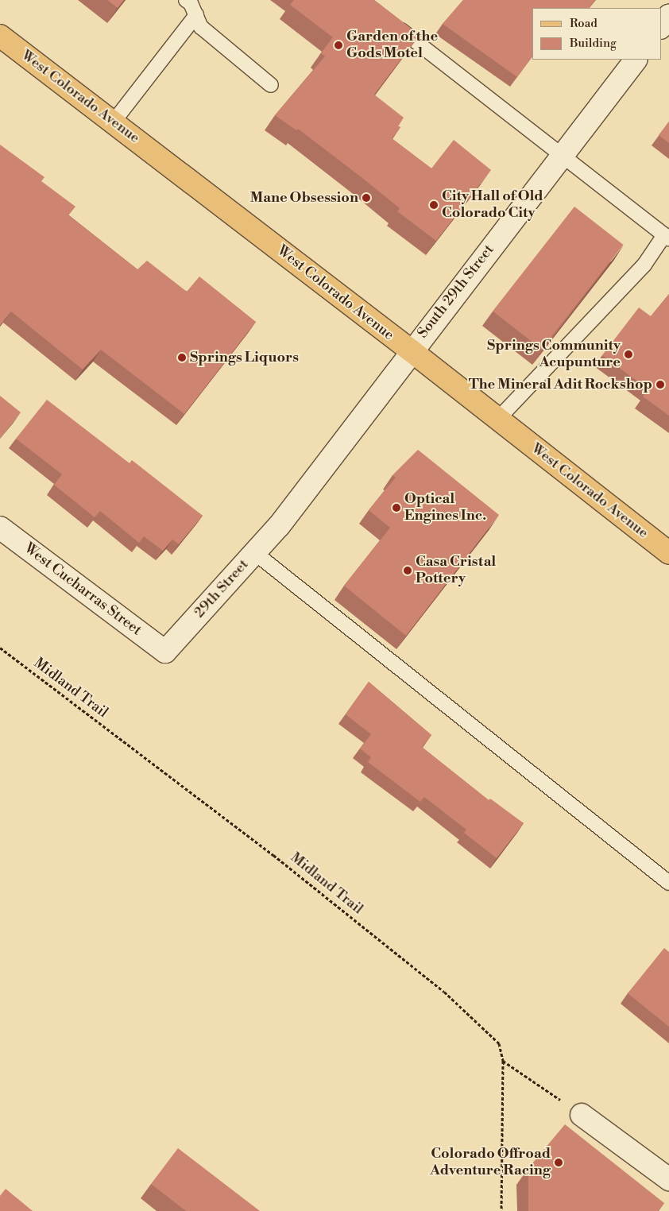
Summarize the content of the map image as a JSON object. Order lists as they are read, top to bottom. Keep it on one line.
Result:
{"streets":{"main road":["West Colorado Avenue"],"street":["South 29th Street","29th Street","West Cucharras Street"],"path":["Midland Trail"]},"crossings":[["West Colorado Avenue","South 29th Street"],["South 29th Street","29th Street"],["29th Street","West Cucharras Street"]],"places":["Garden of the Gods Motel","Mane Obsession","City Hall of Old Colorado City","Springs Community Acupunture","Springs Liquors","The Mineral Adit Rockshop","Optical Engines Inc.","Casa Cristal Pottery","Colorado Offroad Adventure Racing"],"legend":["Road","Building"]}
